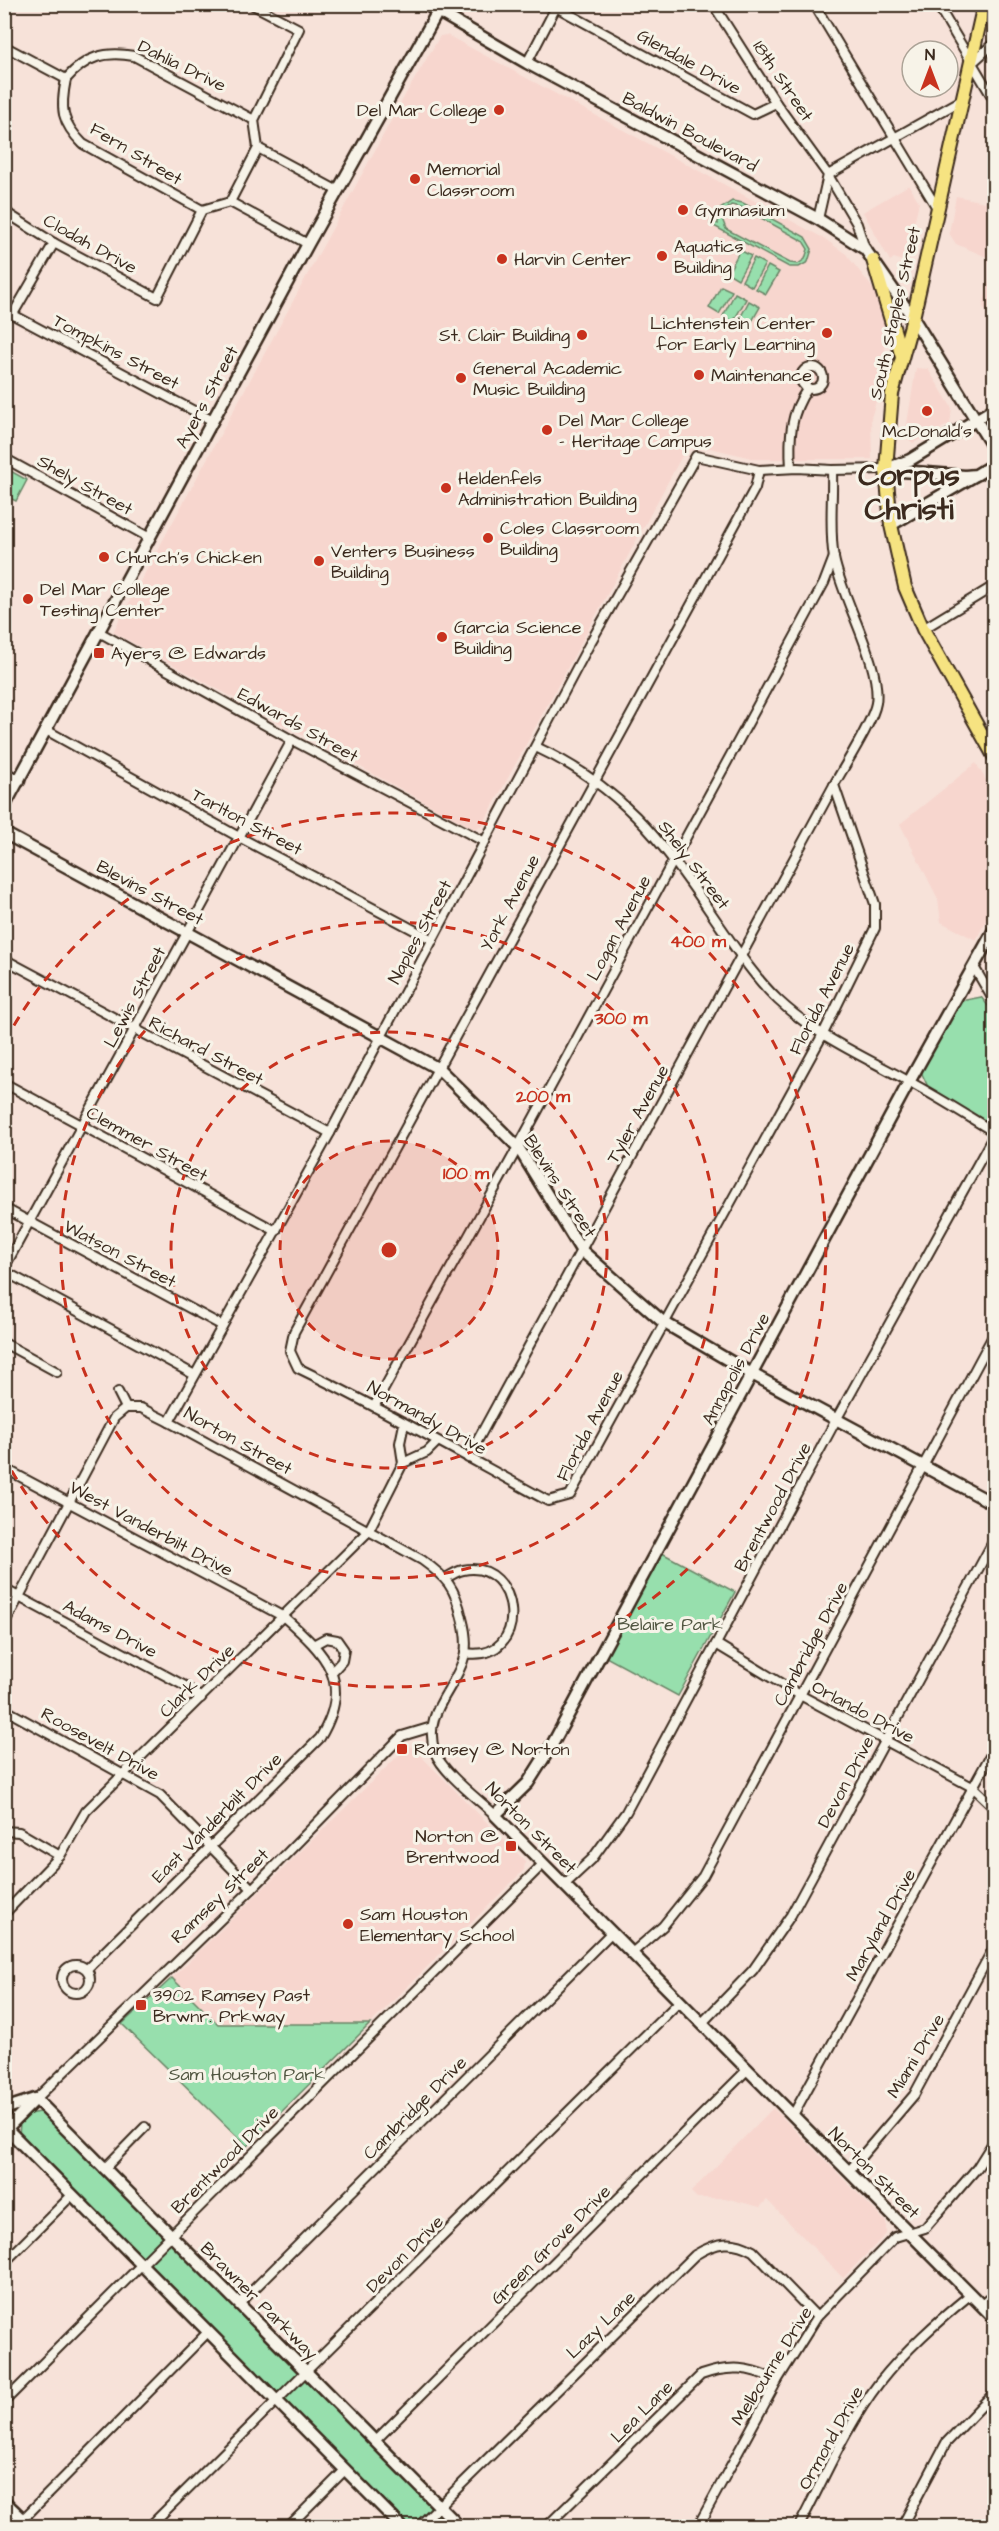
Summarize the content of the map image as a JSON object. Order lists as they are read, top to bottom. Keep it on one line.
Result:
{"streets":{"main road":["South Staples Street"],"street":["Glendale Drive","Dahlia Drive","18th Street","Baldwin Boulevard","Fern Street","Clodah Drive","Tompkins Street","Ayers Street","Shely Street","Edwards Street","Tarlton Street","Blevins Street","York Avenue","Logan Avenue","Naples Street","Lewis Street","Florida Avenue","Richard Street","Tyler Avenue","Clemmer Street","Watson Street","Annapolis Drive","Normandy Drive","Norton Street","Brentwood Drive","West Vanderbilt Drive","Adams Drive","Cambridge Drive","Clark Drive","Orlando Drive","Roosevelt Drive","Devon Drive","East Vanderbilt Drive","Ramsey Street","Maryland Drive","Miami Drive","Green Grove Drive","Brawner Parkway","Lazy Lane","Melbourne Drive","Lea Lane","Ormond Drive"]},"crossings":[["Glendale Drive","18th Street"],["Glendale Drive","Baldwin Boulevard"],["Dahlia Drive","Fern Street"],["18th Street","Baldwin Boulevard"],["Baldwin Boulevard","South Staples Street"],["Baldwin Boulevard","Ayers Street"],["Fern Street","Clodah Drive"],["Tompkins Street","Ayers Street"],["Ayers Street","Shely Street"],["Ayers Street","Edwards Street"],["Ayers Street","Tarlton Street"],["Shely Street","York Avenue"],["Shely Street","Logan Avenue"],["Shely Street","Naples Street"],["Shely Street","Florida Avenue"],["Shely Street","Tyler Avenue"],["Shely Street","Annapolis Drive"],["Shely Street","Brentwood Drive"],["Edwards Street","Naples Street"],["Edwards Street","Lewis Street"],["Tarlton Street","Naples Street"],["Tarlton Street","Lewis Street"],["Blevins Street","York Avenue"],["Blevins Street","Logan Avenue"],["Blevins Street","Naples Street"],["Blevins Street","Lewis Street"],["Blevins Street","Florida Avenue"],["Blevins Street","Tyler Avenue"],["Blevins Street","Annapolis Drive"],["Blevins Street","Brentwood Drive"],["Blevins Street","Cambridge Drive"],["York Avenue","Naples Street"],["York Avenue","Normandy Drive"],["Logan Avenue","Normandy Drive"],["Naples Street","Richard Street"],["Naples Street","Clemmer Street"],["Naples Street","Watson Street"],["Naples Street","Norton Street"],["Lewis Street","Richard Street"],["Lewis Street","Clemmer Street"],["Lewis Street","Watson Street"],["Florida Avenue","Tyler Avenue"],["Florida Avenue","Normandy Drive"],["Tyler Avenue","Normandy Drive"],["Annapolis Drive","Norton Street"],["Normandy Drive","Clark Drive"],["Norton Street","Brentwood Drive"],["Norton Street","Cambridge Drive"],["Norton Street","Clark Drive"],["Norton Street","Devon Drive"],["Norton Street","Ramsey Street"],["Norton Street","Maryland Drive"],["Norton Street","Miami Drive"],["Norton Street","Green Grove Drive"],["Norton Street","Melbourne Drive"],["Norton Street","Ormond Drive"],["Brentwood Drive","Orlando Drive"],["Brentwood Drive","Brawner Parkway"],["West Vanderbilt Drive","Clark Drive"],["West Vanderbilt Drive","East Vanderbilt Drive"],["Adams Drive","Clark Drive"],["Cambridge Drive","Orlando Drive"],["Cambridge Drive","Brawner Parkway"],["Clark Drive","Roosevelt Drive"],["Clark Drive","East Vanderbilt Drive"],["Orlando Drive","Devon Drive"],["Orlando Drive","Maryland Drive"],["Roosevelt Drive","East Vanderbilt Drive"],["Roosevelt Drive","Ramsey Street"],["Devon Drive","Brawner Parkway"],["Ramsey Street","Brawner Parkway"],["Green Grove Drive","Brawner Parkway"],["Brawner Parkway","Lazy Lane"],["Lazy Lane","Melbourne Drive"],["Melbourne Drive","Lea Lane"]],"districts":["Corpus Christi"],"parks":["Belaire Park","Sam Houston Park"],"places":{"other":["Del Mar College","Memorial Classroom","Gymnasium","Aquatics Building","Harvin Center","Lichtenstein Center for Early Learning","St. Clair Building","Maintenance","General Academic Music Building","McDonald's","Del Mar College - Heritage Campus","Heldenfels Administration Building","Coles Classroom Building","Church's Chicken","Venters Business Building","Del Mar College Testing Center","Garcia Science Building","Sam Houston Elementary School"],"transit":["Ayers @ Edwards","Ramsey @ Norton","Norton @ Brentwood","3902 Ramsey Past Brwnr. Prkway"]},"north":"top","rings":["400 m","300 m","200 m","100 m"]}
